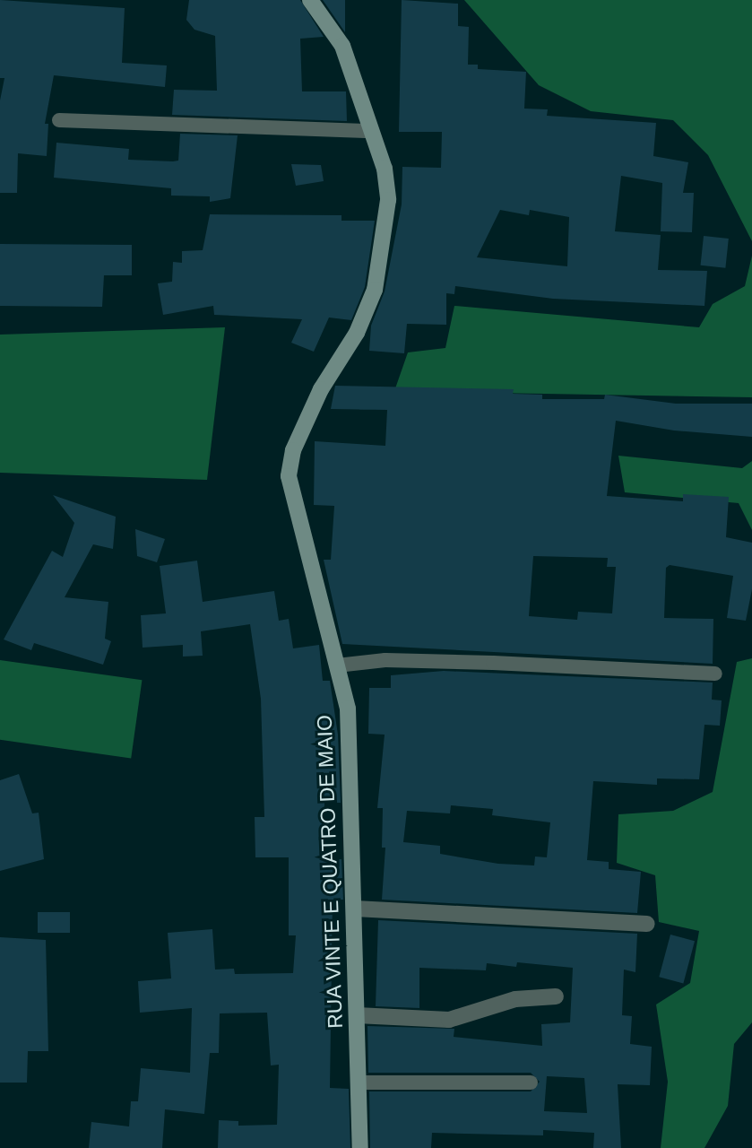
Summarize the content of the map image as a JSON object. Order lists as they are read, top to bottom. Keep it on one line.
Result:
{"streets":{"street":["RUA VINTE E QUATRO DE MAIO"]}}
